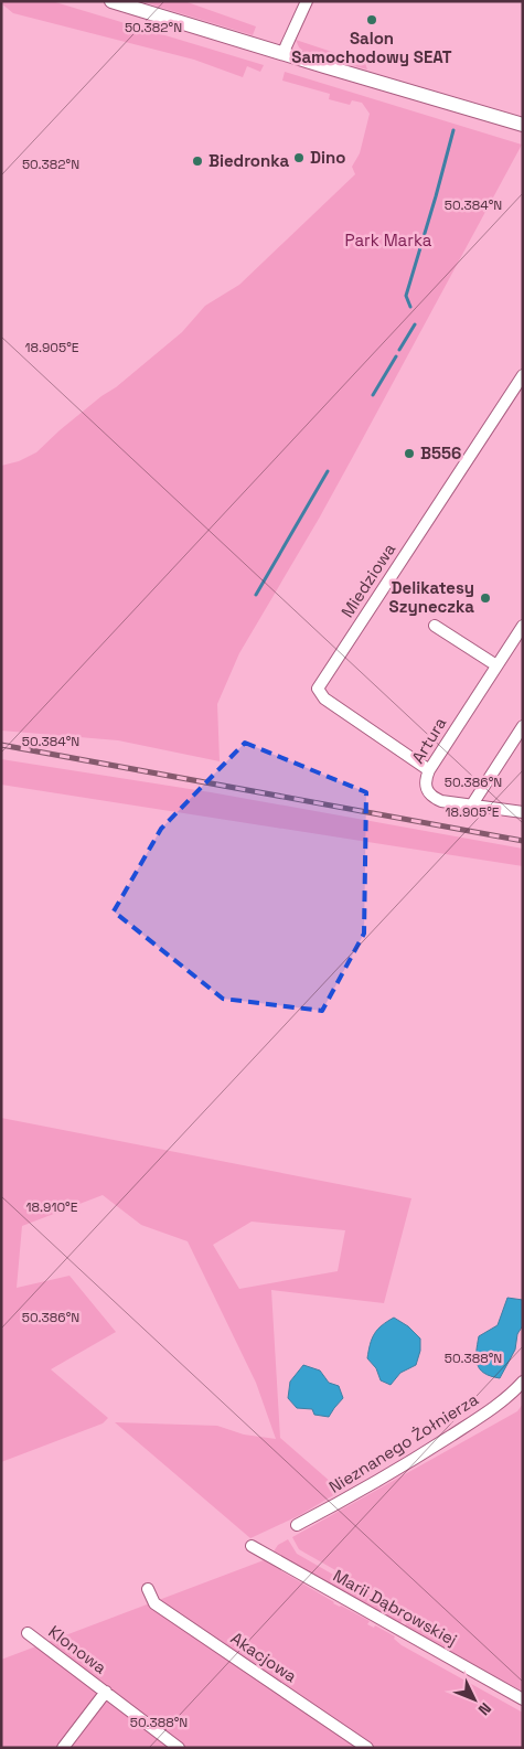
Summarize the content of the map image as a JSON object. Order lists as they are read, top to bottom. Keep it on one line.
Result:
{"streets":{"street":["Miedziowa","Artura","Nieznanego Żołnierza","Marii Dąbrowskiej","Klonowa","Akacjowa"]},"crossings":[["Miedziowa","Artura"]],"parks":["Park Marka"],"places":["Salon Samochodowy SEAT","Dino","Biedronka","B556","Delikatesy Szyneczka"],"north":"bottom right","coordinates":["50.382°N","50.384°N","18.905°E","50.386°N","18.910°E","50.388°N"]}
